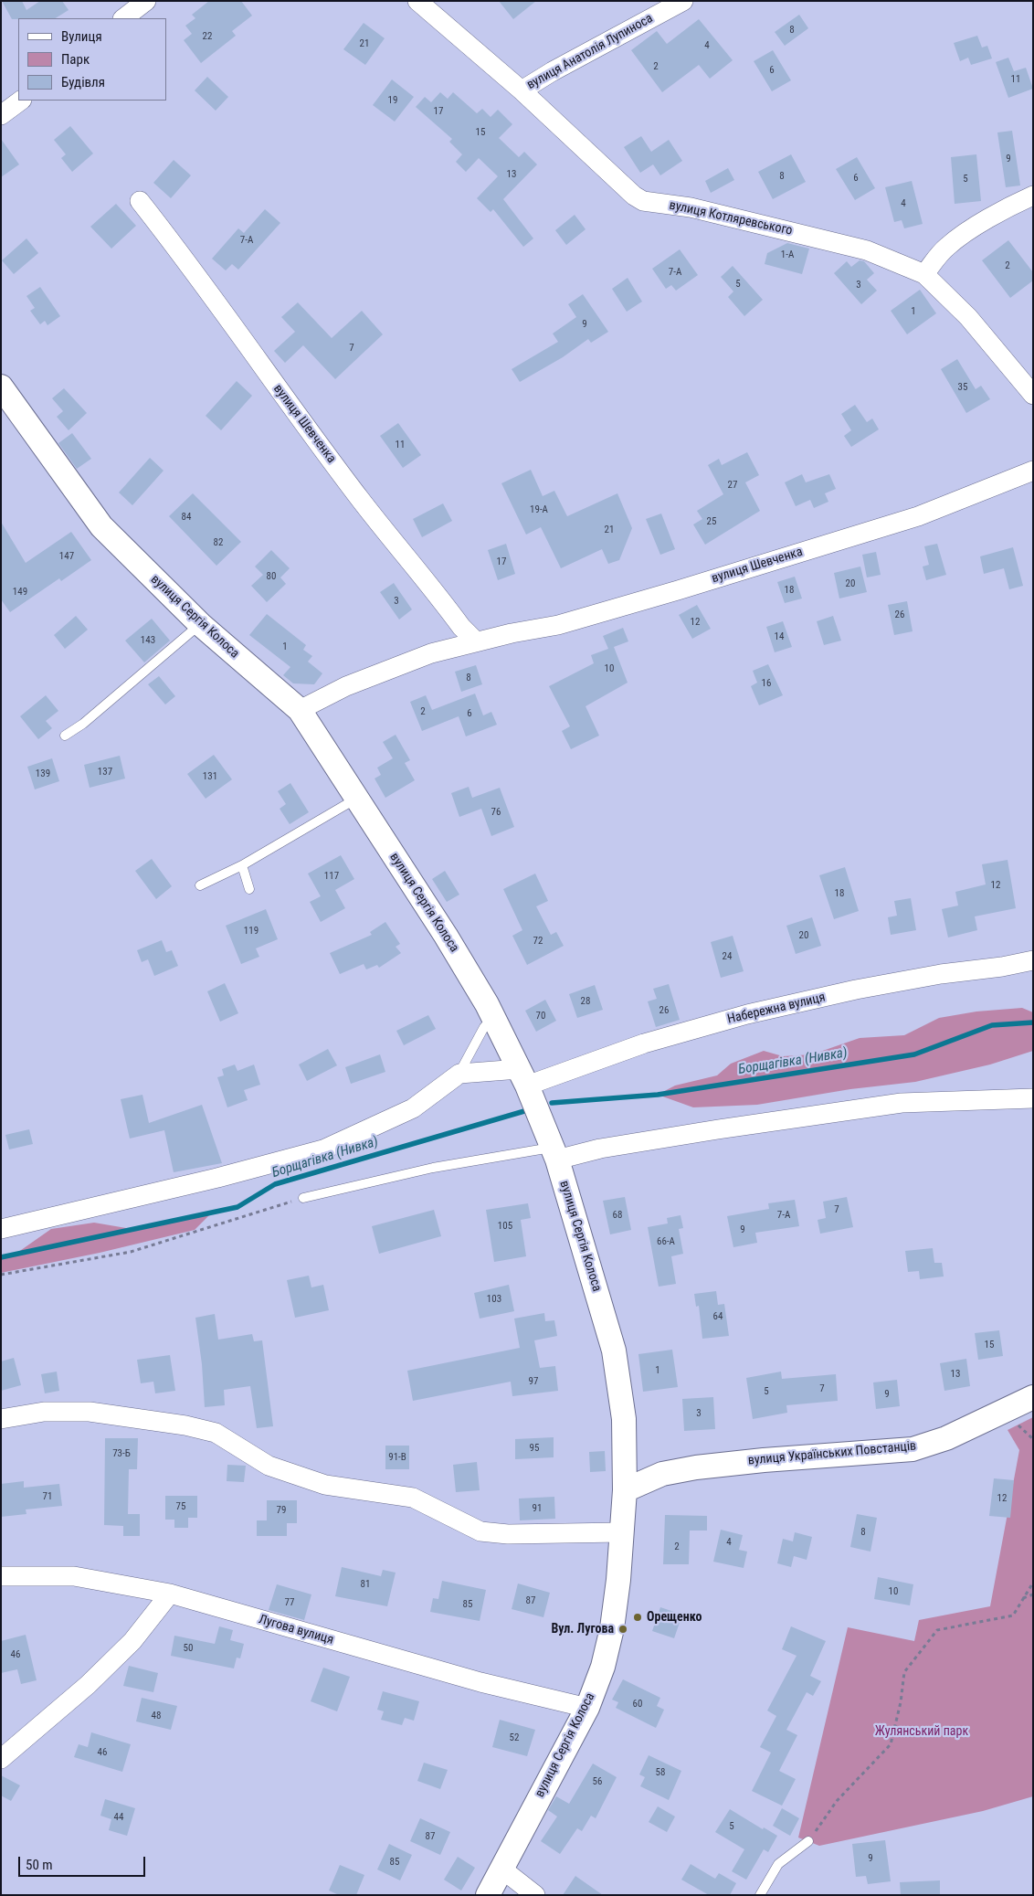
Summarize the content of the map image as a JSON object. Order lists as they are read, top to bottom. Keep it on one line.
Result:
{"streets":{"street":["вулиця Анатолія Лупиноса","вулиця Котляревського","вулиця Шевченка","вулиця Сергія Колоса","Набережна вулиця","вулиця Українських Повстанців","Лугова вулиця"]},"crossings":[["вулиця Анатолія Лупиноса","вулиця Котляревського"],["вулиця Шевченка","вулиця Сергія Колоса"],["вулиця Сергія Колоса","Набережна вулиця"],["вулиця Сергія Колоса","вулиця Українських Повстанців"],["вулиця Сергія Колоса","Лугова вулиця"]],"water":["Борщагівка (Нивка)"],"parks":["Жулянський парк"],"places":["Орещенко","Вул. Лугова"],"house_numbers":["8","22","21","4","2","6","11","19","17","15","9","13","8","6","5","4","7-А","1-А","2","7-А","5","3","1","9","7","35","11","27","19-А","84","25","21","82","147","17","80","20","18","149","3","26","12","14","143","1","10","8","16","2","6","137","139","131","76","117","12","18","119","20","72","24","28","26","70","7","68","7-А","105","9","66-А","103","64","15","1","13","97","7","5","9","3","95","73-Б","91-В","71","12","75","91","79","8","4","2","81","10","87","77","85","50","46","60","48","52","46","58","56","44","5","87","9","85"],"legend":["Вулиця","Парк","Будівля"],"scale_bar":"50 m"}
